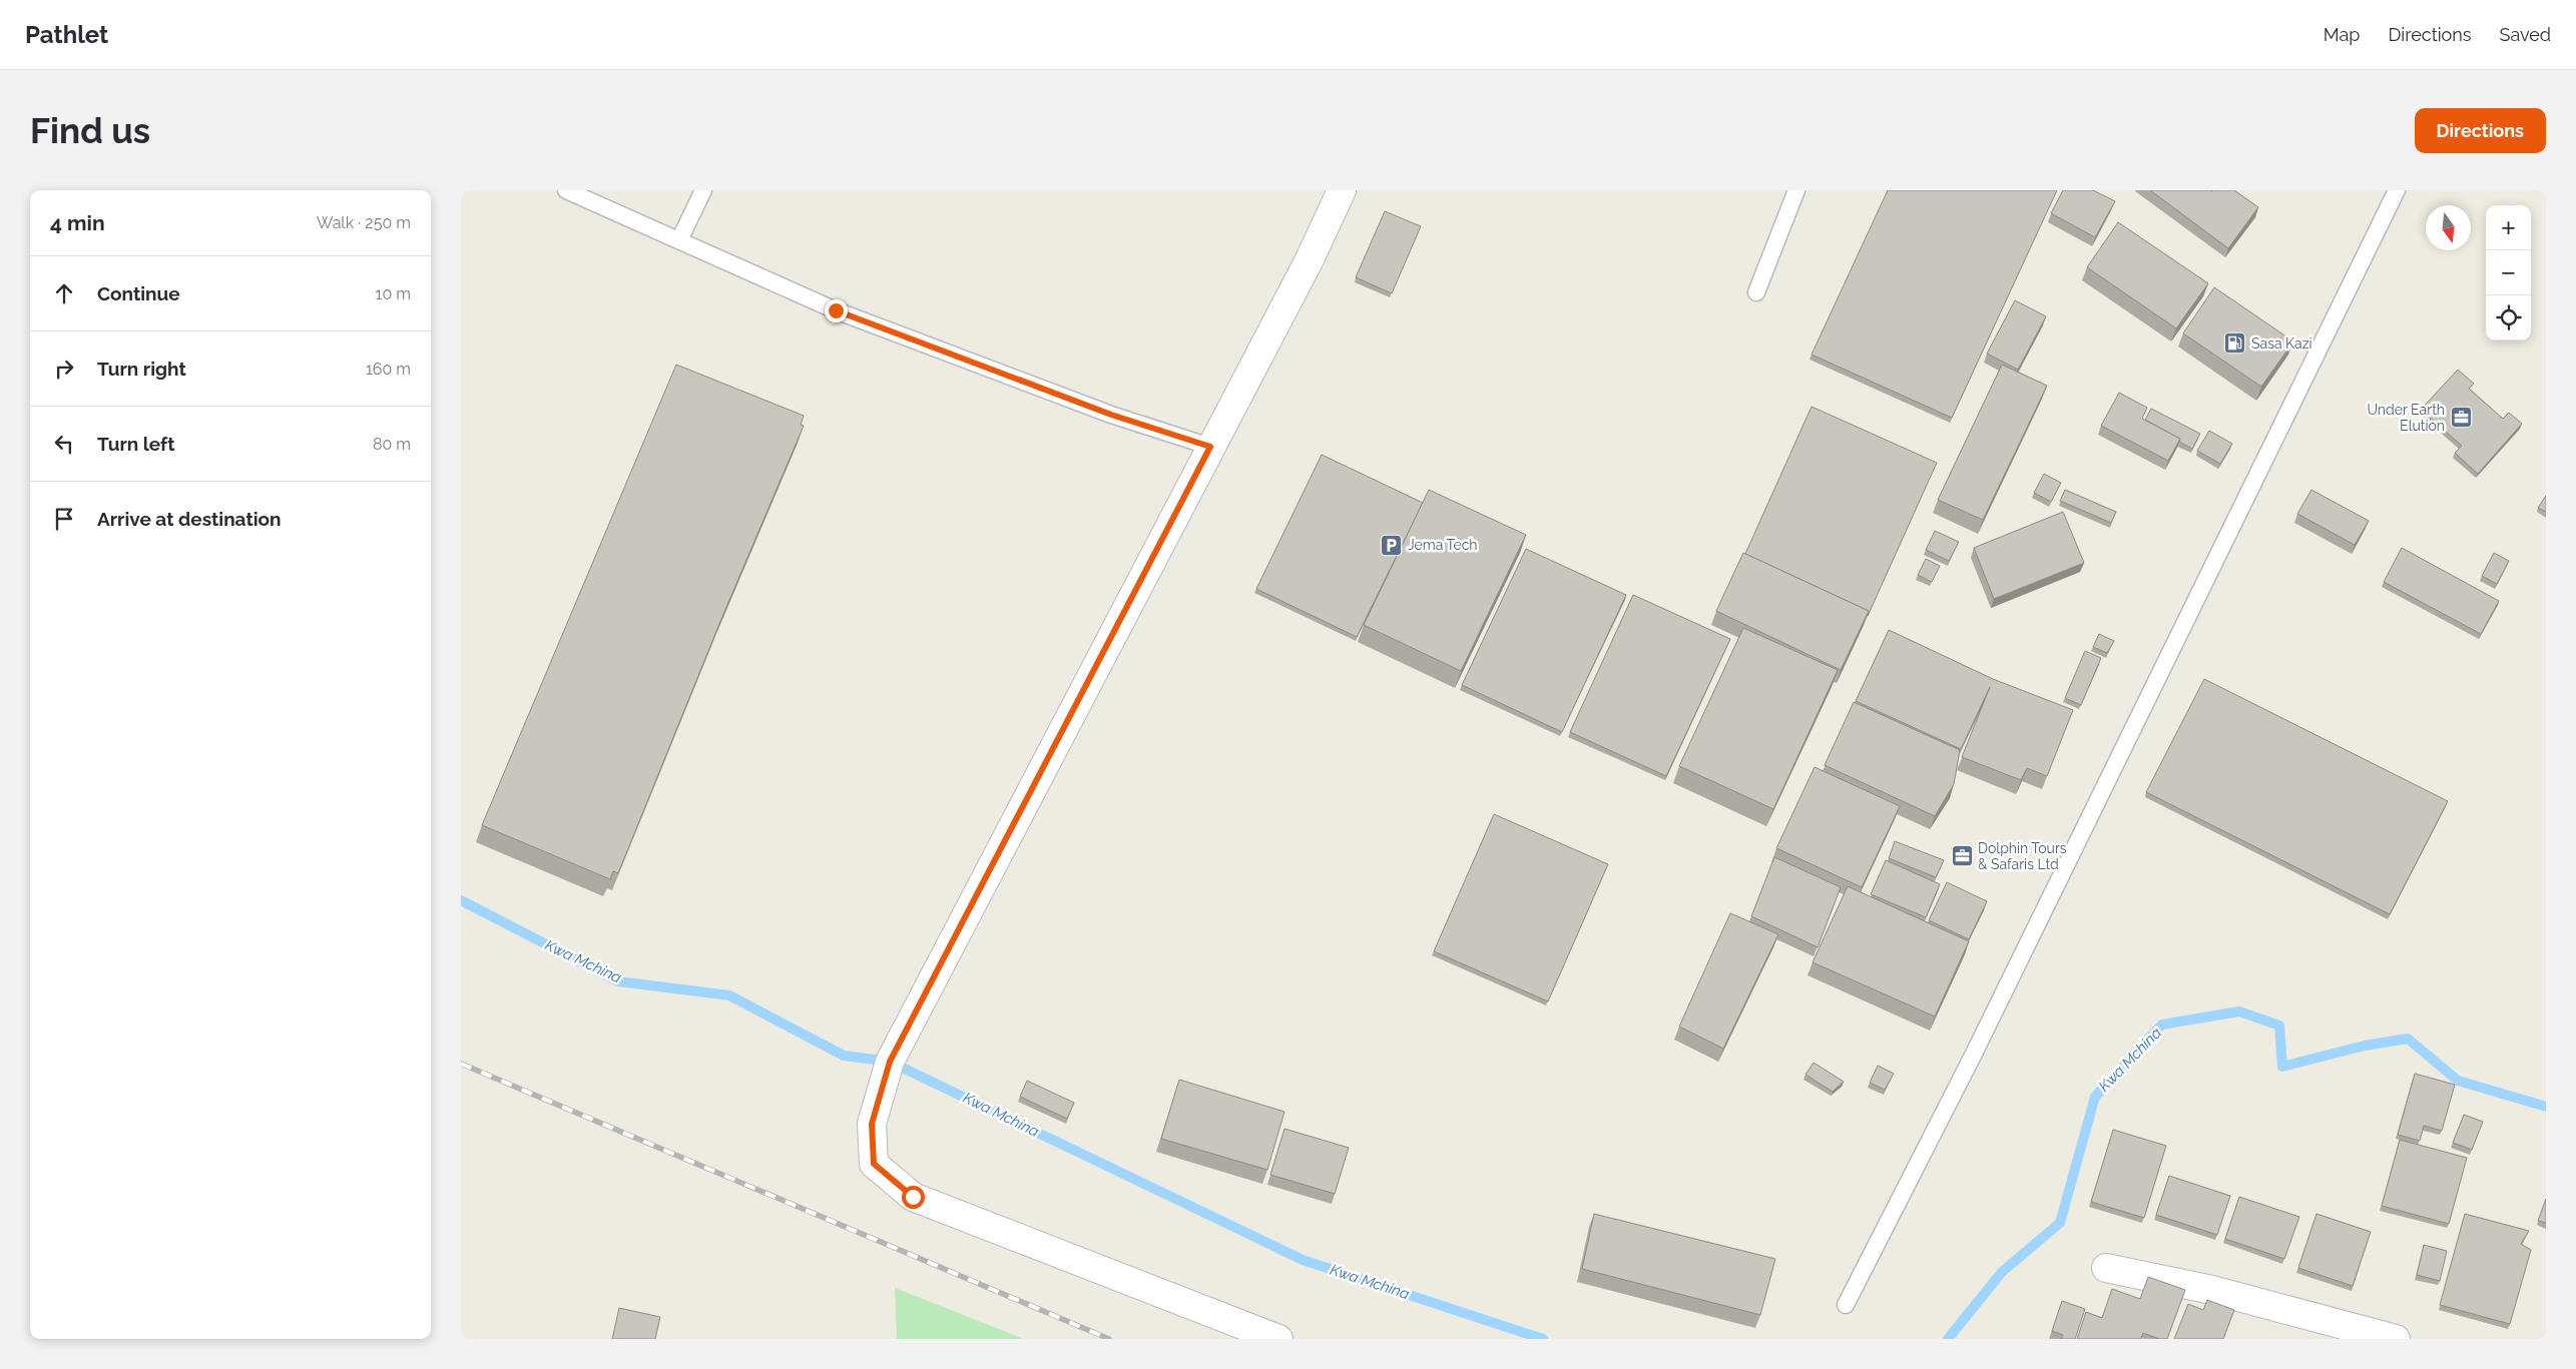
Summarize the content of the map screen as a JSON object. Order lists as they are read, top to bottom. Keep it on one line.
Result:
{"water":["Kwa Mchina"],"places":{"fuel station":["Sasa Kazi"],"office":["Under Earth Elution","Dolphin Tours & Safaris Ltd"],"parking":["Jema Tech"]},"north":"bottom","page":{"header":"Pathlet","nav":["Map","Directions","Saved"],"buttons":"Directions","title":"Find us","heading":["4 min","Walk · 250 m"],"map_buttons":["+","−"],"list":[["Continue","10 m"],["Turn right","160 m"],["Turn left","80 m"],"Arrive at destination"]}}
